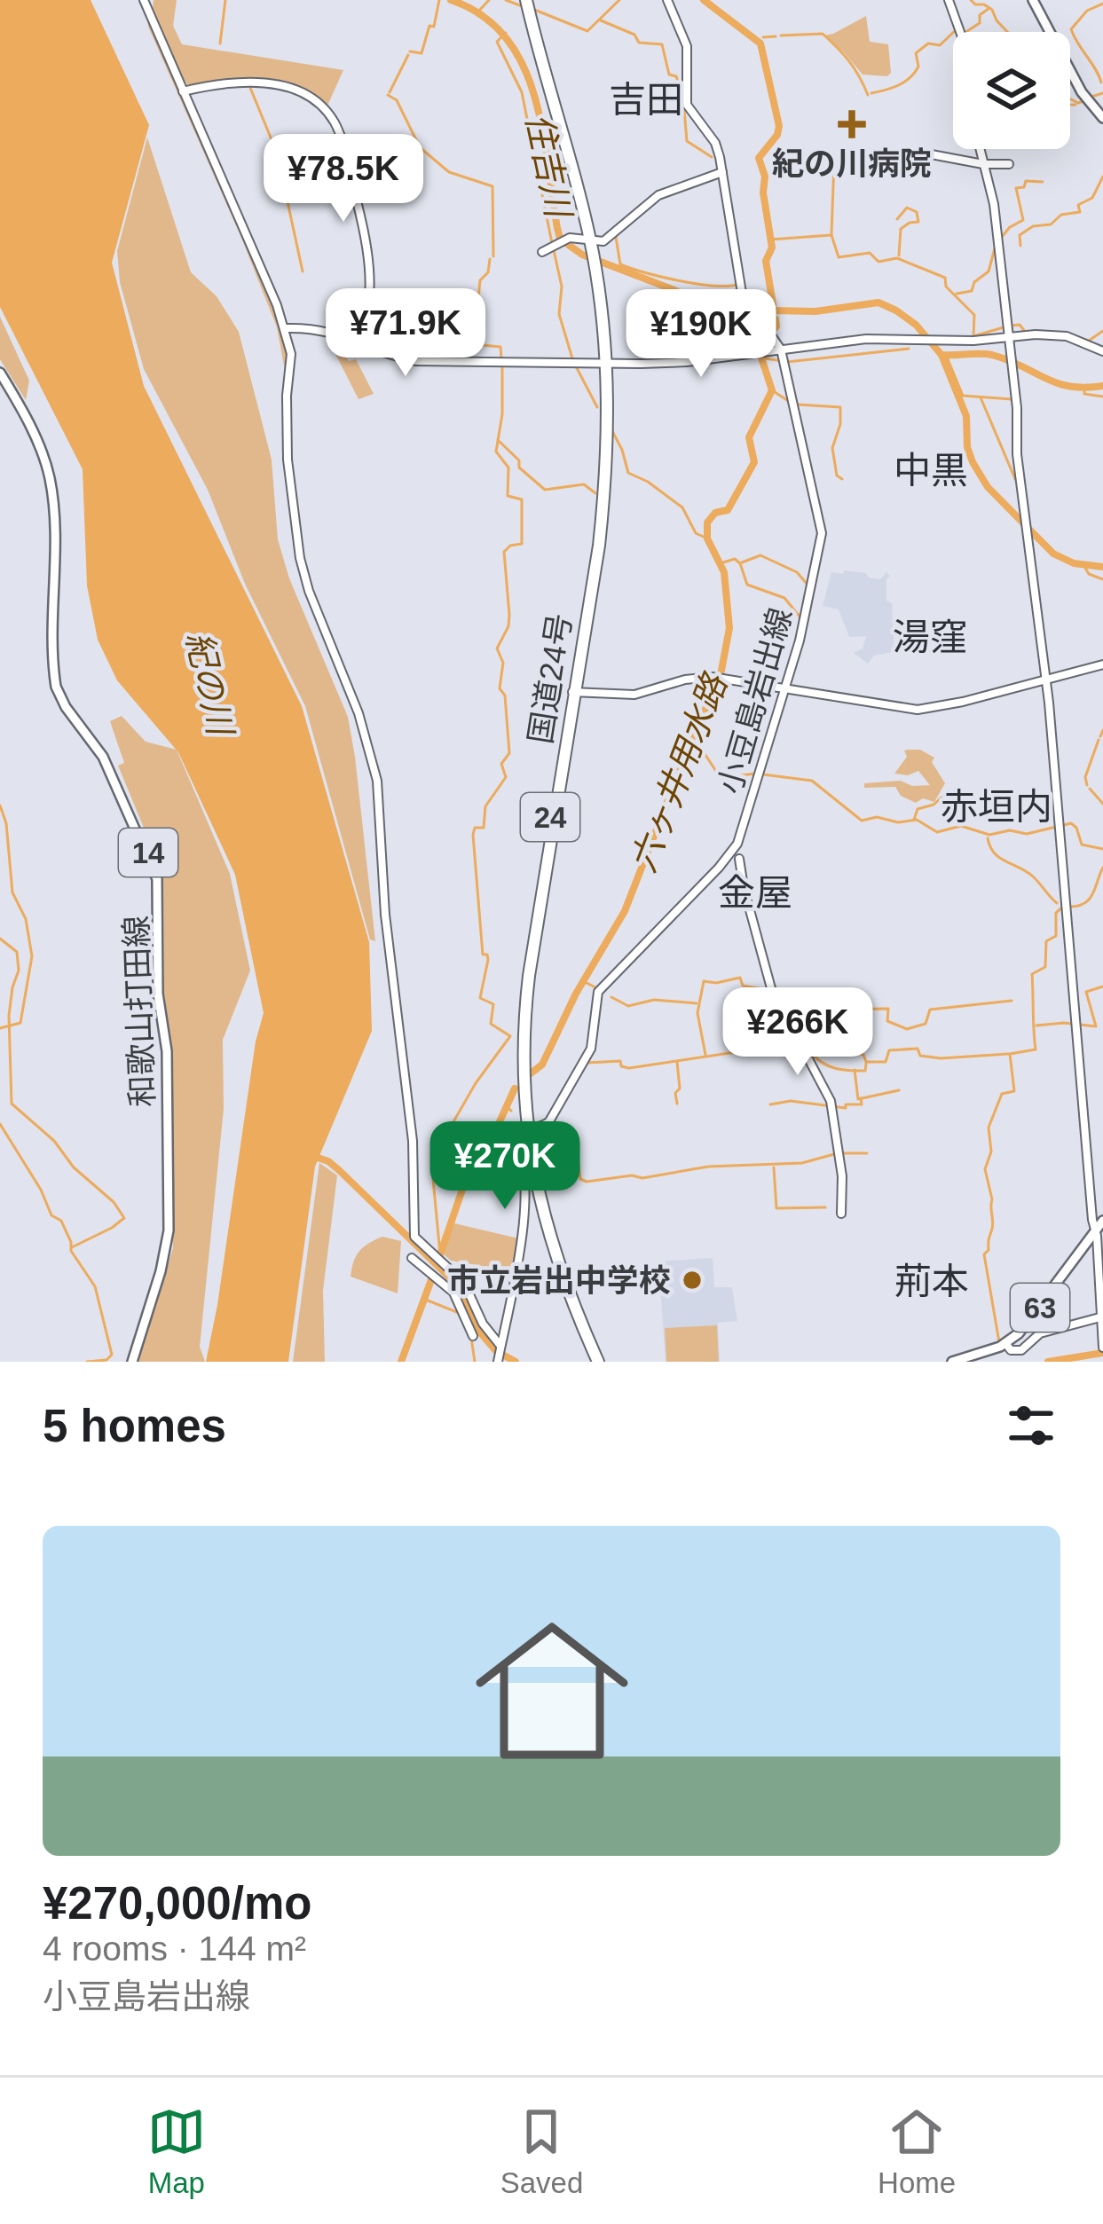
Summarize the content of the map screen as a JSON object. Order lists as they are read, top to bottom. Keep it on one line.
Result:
{"streets":{"highway":["国道24号","24"],"main road":["14","和歌山打田線","63"],"street":["小豆島岩出線"]},"crossings":[["国道24号","小豆島岩出線"]],"districts":["吉田","中黒","湯窪","赤垣内","金屋","荊本"],"water":["住吉川","紀の川","六ヶ井用水路"],"places":{"health":["紀の川病院"],"other":["市立岩出中学校"]},"page":{"price":["¥78.5K","¥71.9K","¥190K","¥266K","¥270K"],"heading":"5 homes","list":[{"name":"¥270,000/mo","note":"4 rooms · 144 m² · 小豆島岩出線"}],"tabs":["Map","Saved","Home"]}}
